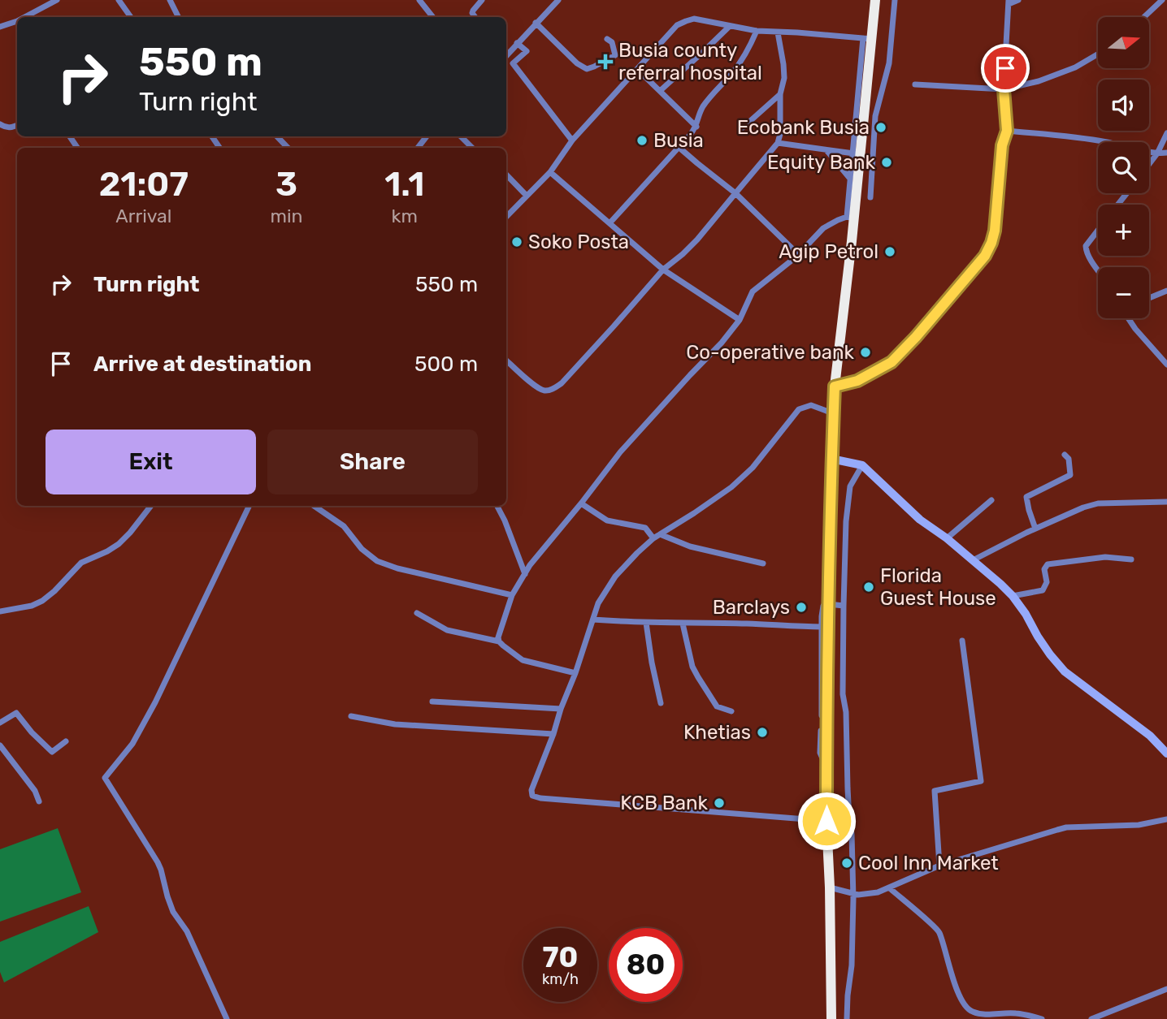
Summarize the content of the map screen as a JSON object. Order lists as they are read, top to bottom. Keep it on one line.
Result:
{"places":{"health":["Busia county referral hospital"],"other":["Ecobank Busia","Busia","Equity Bank","Soko Posta","Agip Petrol","Co-operative bank","Florida Guest House","Barclays","Khetias","KCB Bank","Cool Inn Market"]},"north":"right","page":{"map_buttons":["+","−"],"turn":["550 m","Turn right"],"eta":["21:07","Arrival","3","min","1.1","km"],"list":[{"name":"Turn right","value":"550 m"},{"name":"Arrive at destination","value":"500 m"}],"buttons":["Exit","Share"],"speed":"70 km/h","limit":"80"}}
